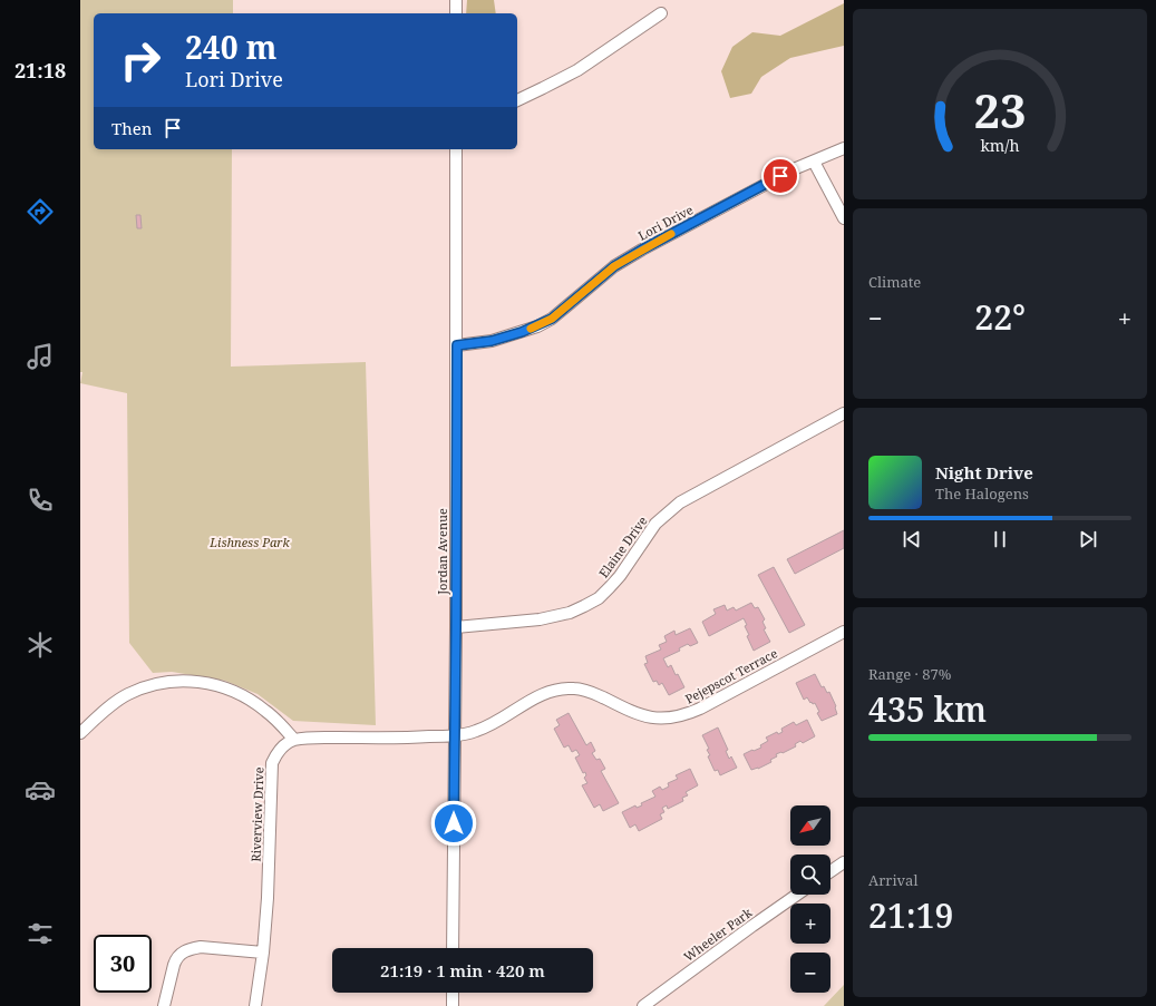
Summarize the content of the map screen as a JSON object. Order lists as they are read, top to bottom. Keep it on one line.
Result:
{"streets":{"street":["Lori Drive","Elaine Drive","Jordan Avenue","Pejepscot Terrace","Riverview Drive","Wheeler Park"]},"crossings":[["Lori Drive","Jordan Avenue"],["Elaine Drive","Jordan Avenue"],["Jordan Avenue","Pejepscot Terrace"]],"parks":["Lishness Park"],"north":"bottom left","page":{"tabs":"21:18","turn":["240 m","Lori Drive"],"then":"Then","tile":["Climate",["Range · 87%","435 km"],["Arrival","21:19"]],"heat":["−","22°","+"],"song":["Night Drive","The Halogens"],"map_buttons":["+","−"],"limit":"30","trip":"21:19 · 1 min · 420 m","gauge":["23","km/h"]}}
